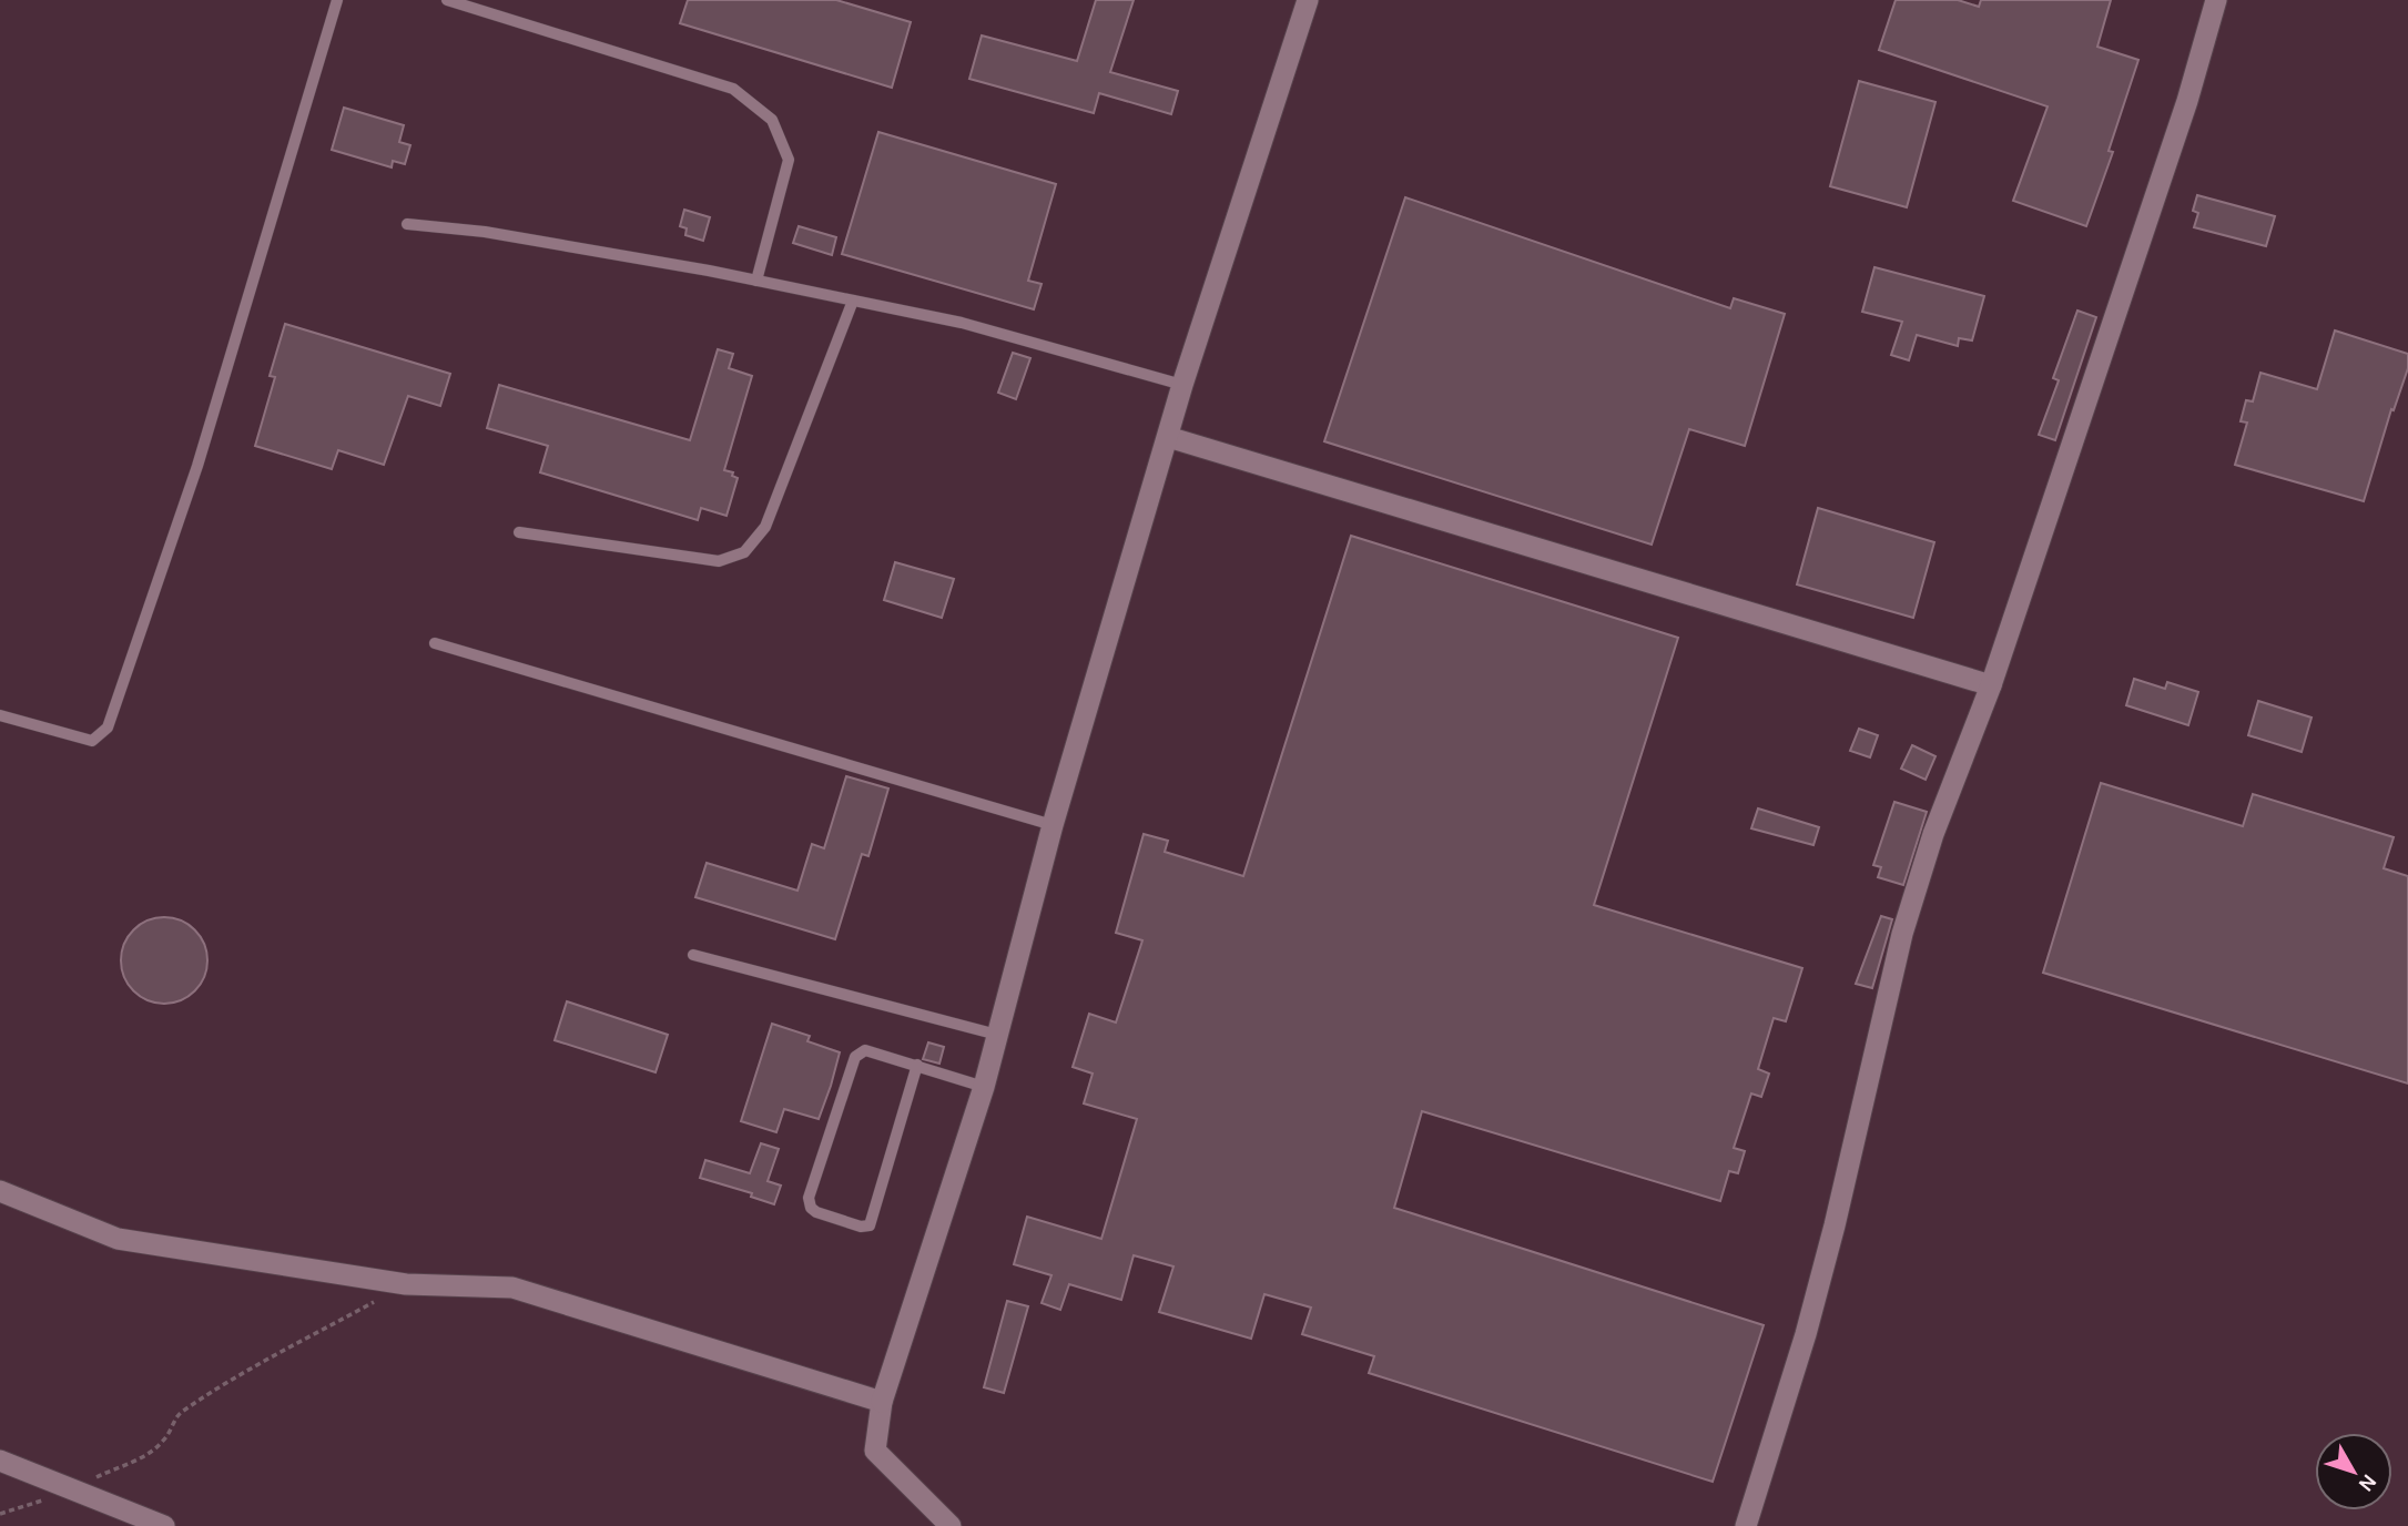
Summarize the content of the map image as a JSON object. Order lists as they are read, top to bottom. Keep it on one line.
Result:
{"north":"bottom right"}
